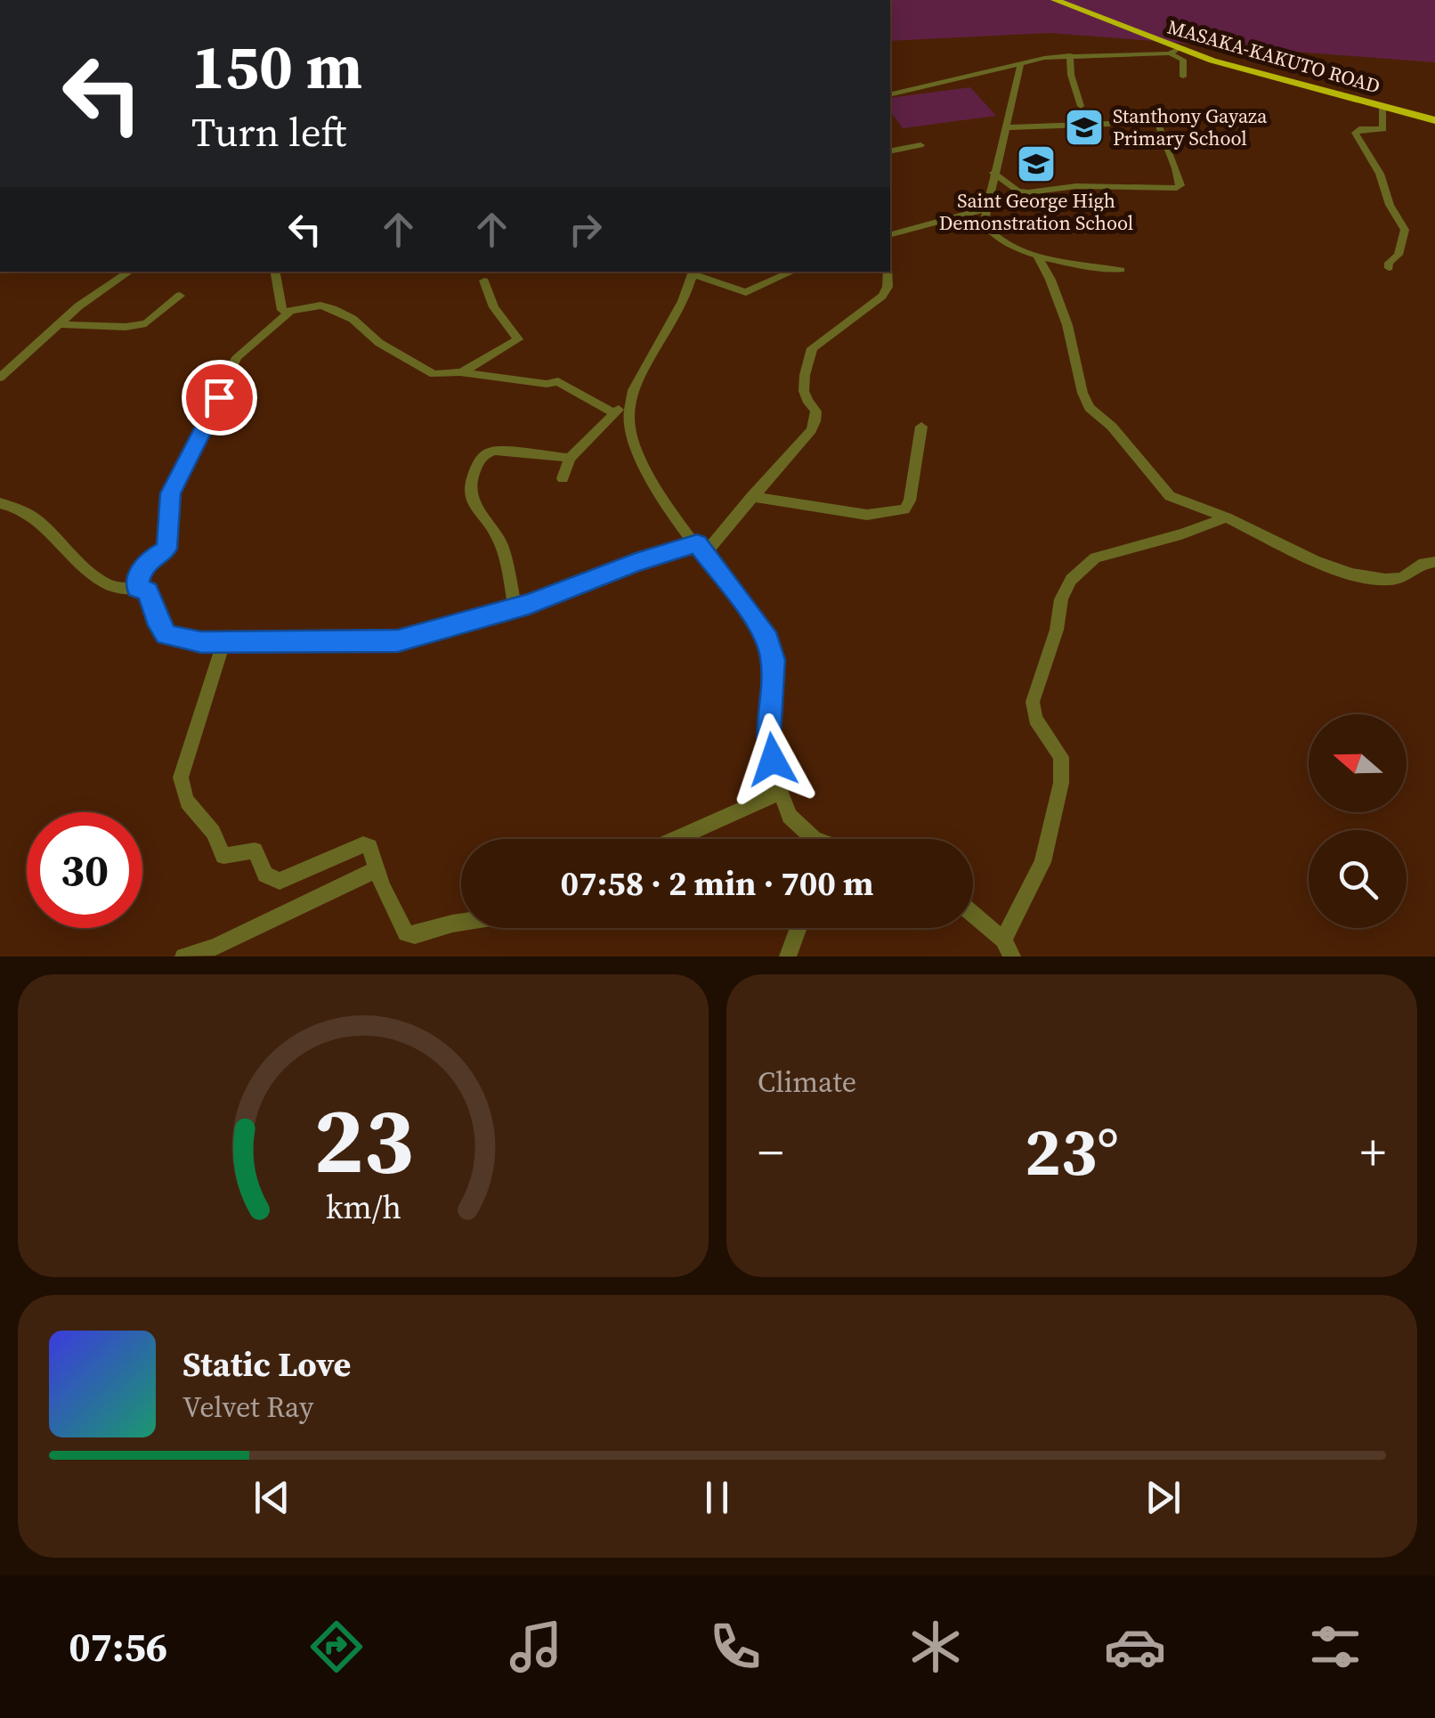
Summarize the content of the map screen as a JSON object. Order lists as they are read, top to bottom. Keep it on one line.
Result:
{"streets":{"highway":["MASAKA-KAKUTO ROAD"]},"places":{"school or university":["Stanthony Gayaza Primary School","Saint George High Demonstration School"]},"north":"left","page":{"turn":["150 m","Turn left"],"limit":"30","trip":"07:58 · 2 min · 700 m","tile":"Climate","heat":["−","23°","+"],"song":["Static Love","Velvet Ray"],"tabs":"07:56","gauge":["23","km/h"]}}
